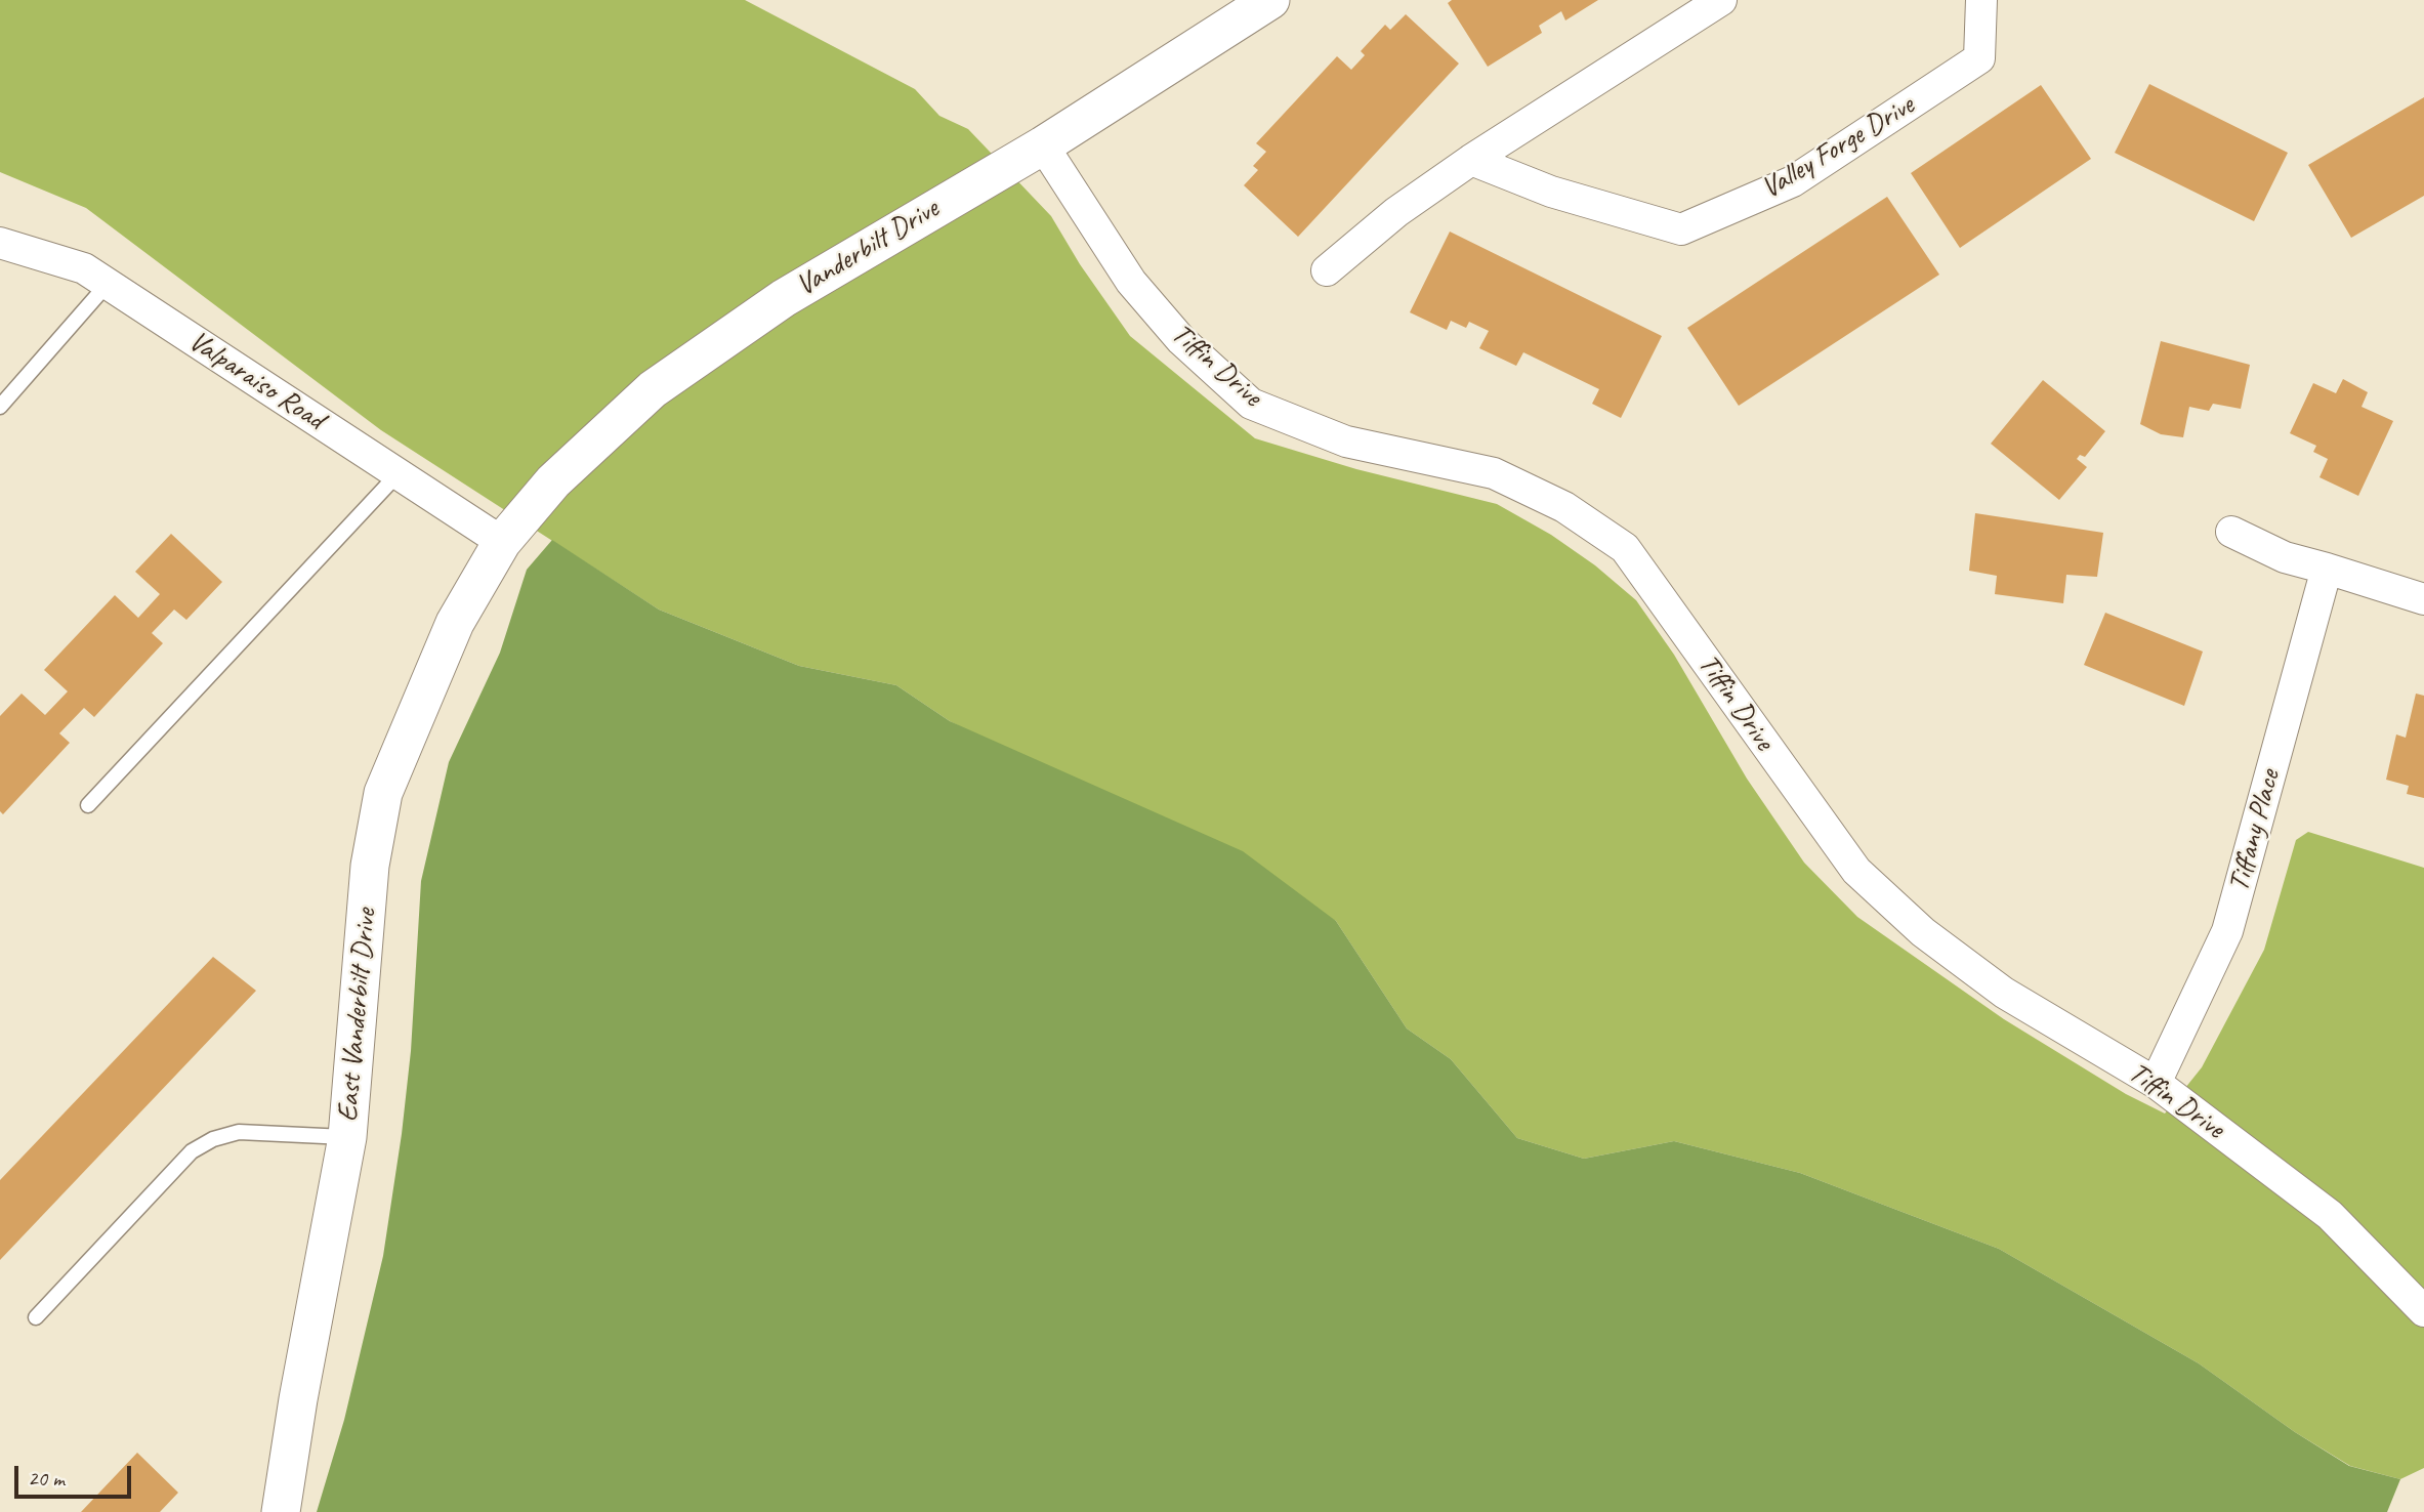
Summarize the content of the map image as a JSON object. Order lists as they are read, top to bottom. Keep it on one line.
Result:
{"streets":{"street":["Valley Forge Drive","Vanderbilt Drive","Tiffin Drive","Valparaiso Road","Tiffany Place","East Vanderbilt Drive"]},"crossings":[["Vanderbilt Drive","Tiffin Drive"],["Vanderbilt Drive","Valparaiso Road"],["Vanderbilt Drive","East Vanderbilt Drive"],["Tiffin Drive","Tiffany Place"],["Valparaiso Road","East Vanderbilt Drive"]],"scale_bar":"20 m"}
